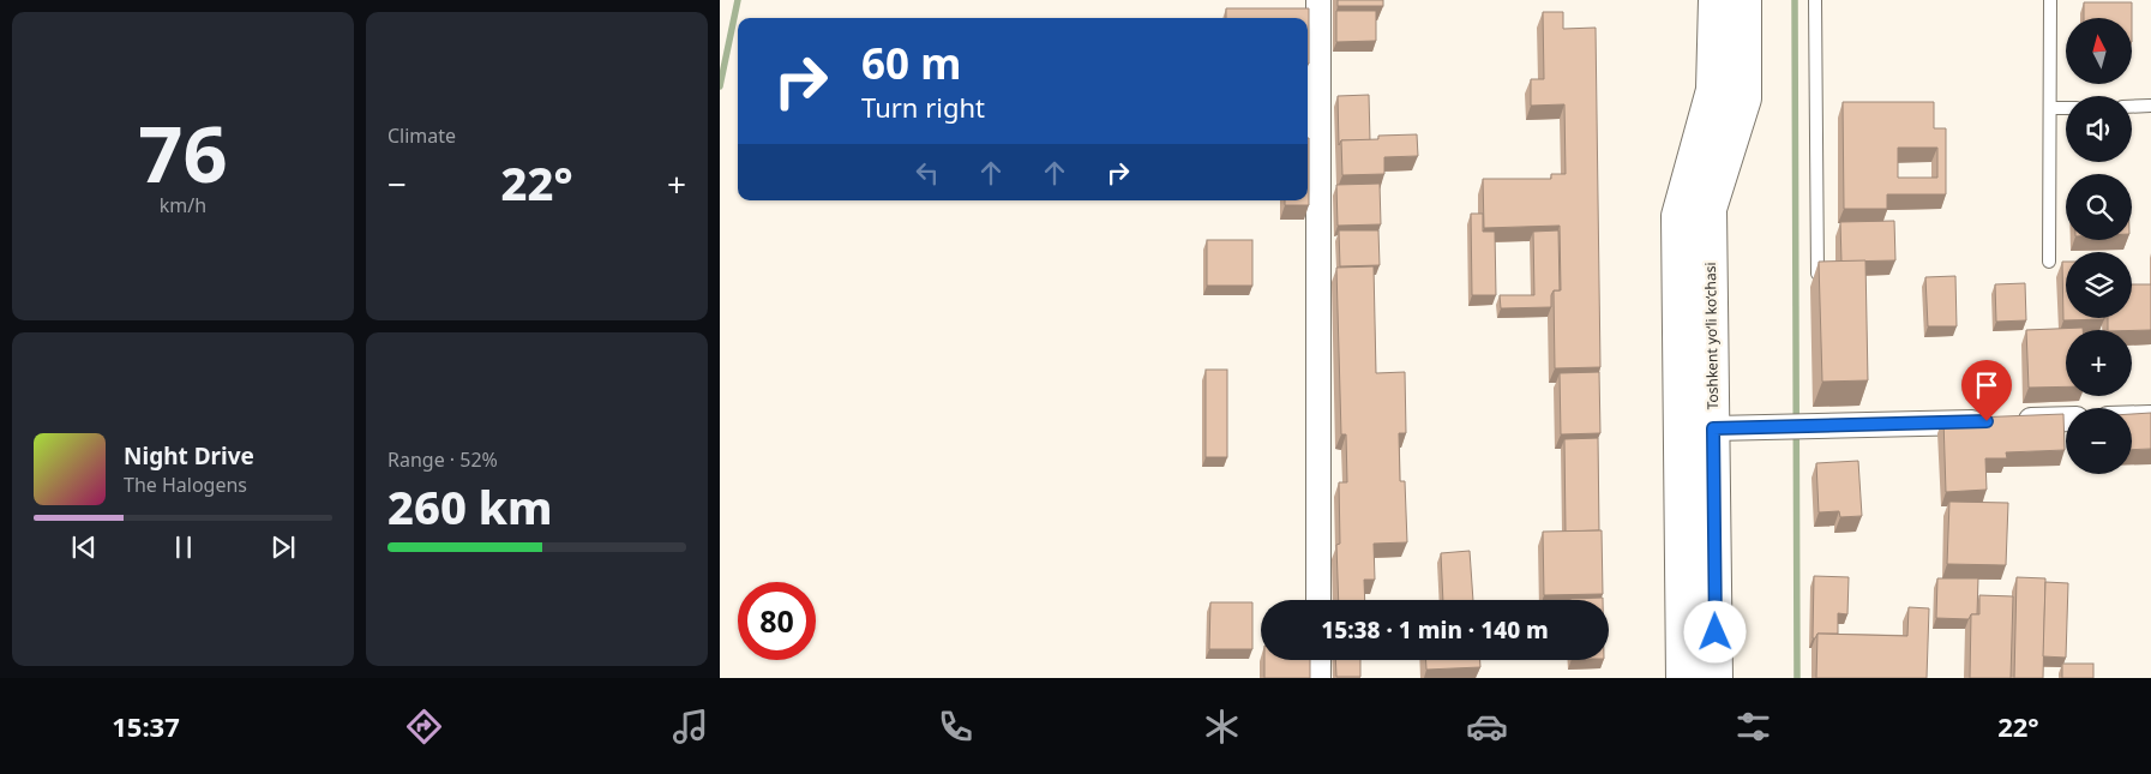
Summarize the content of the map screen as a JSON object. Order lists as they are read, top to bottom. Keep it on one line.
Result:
{"streets":{"highway":["Toshkent yo‘li ko‘chasi"]},"north":"top","page":{"tile":[["76","km/h"],"Climate",["Range · 52%","260 km"]],"map_buttons":["+","−"],"turn":["60 m","Turn right"],"heat":["−","22°","+"],"song":["Night Drive","The Halogens"],"limit":"80","trip":"15:38 · 1 min · 140 m","tabs":["15:37","22°"]}}
